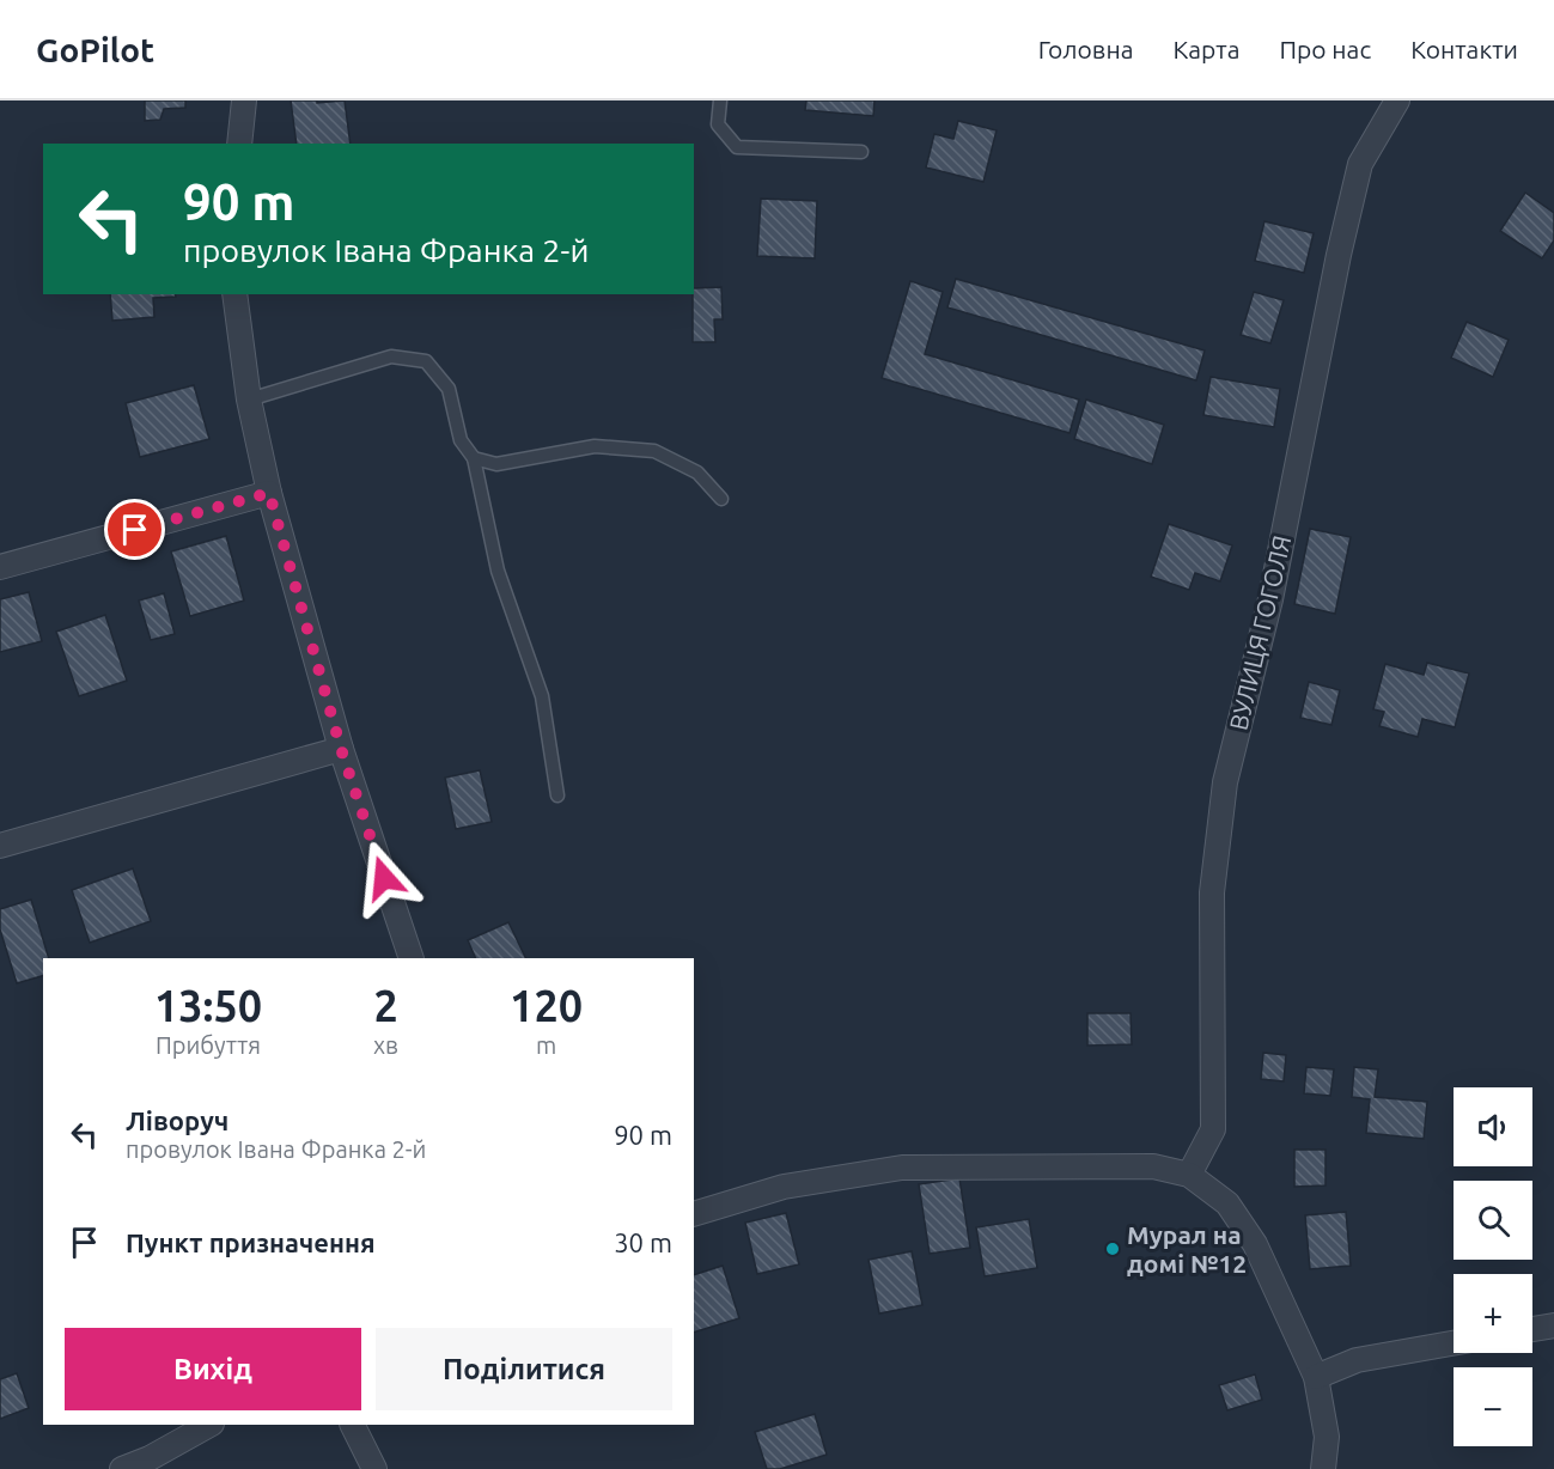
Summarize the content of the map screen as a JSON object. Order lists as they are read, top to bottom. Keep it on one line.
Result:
{"streets":{"street":["ВУЛИЦЯ ГОГОЛЯ"]},"places":["Мурал на домі №12"],"page":{"header":"GoPilot","nav":["Головна","Карта","Про нас","Контакти"],"turn":["90 m","провулок Івана Франка 2-й"],"eta":["13:50","Прибуття","2","хв","120","m"],"list":[{"name":"Ліворуч","note":"провулок Івана Франка 2-й","value":"90 m"},{"name":"Пункт призначення","value":"30 m"}],"map_buttons":["+","−"],"buttons":["Вихід","Поділитися"]}}
